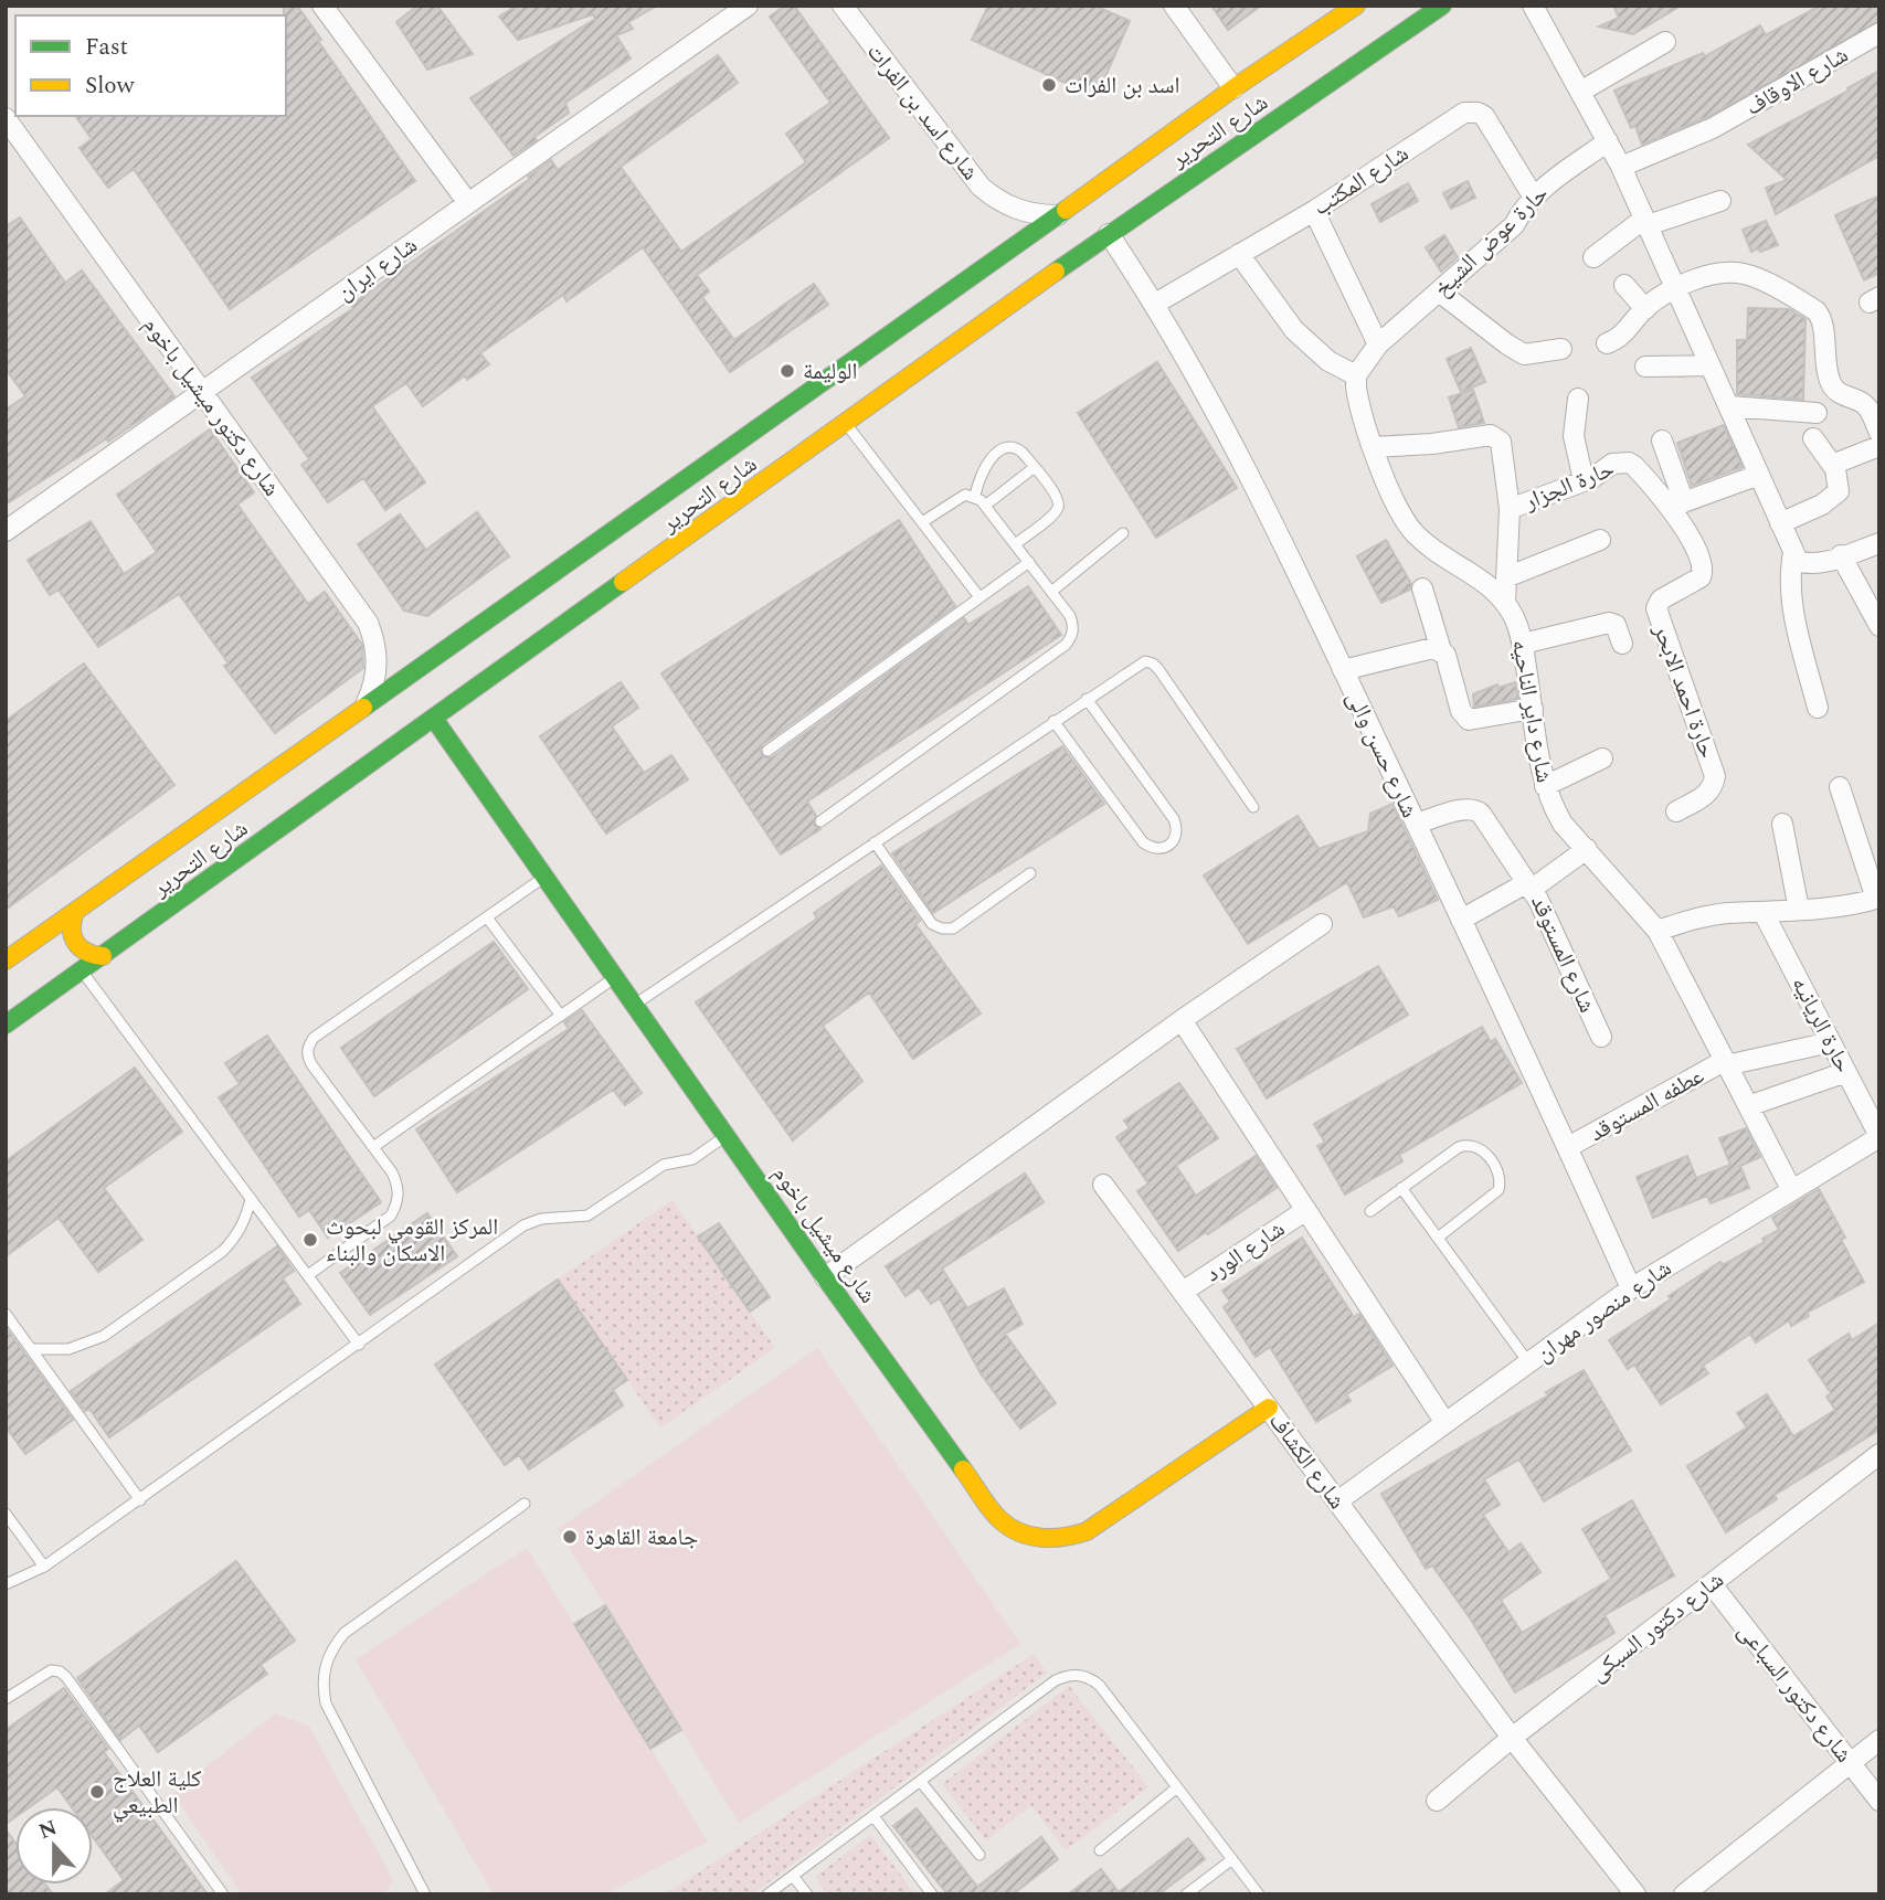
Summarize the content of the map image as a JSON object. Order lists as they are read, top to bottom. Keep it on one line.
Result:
{"streets":{"main road":["شارع التحرير","شارع ميشيل باخوم"],"street":["شارع الاوقاف","شارع اسد بن الفرات","شارع المكتب","حارة عوض الشيخ","شارع ايران","شارع دكتور ميشيل باخوم","حارة الجزار","حارة احمد الابحر","شارع داير الناحيه","شارع حسن والى","شارع المستوقد","حارة الريانيه","عطفه المستوقد","شارع الورد","شارع منصور مهران","شارع الكشاف","شارع دكتور السبكى","شارع دكتور السباعى"]},"crossings":[["شارع اسد بن الفرات","شارع التحرير"],["شارع التحرير","شارع دكتور ميشيل باخوم"],["شارع التحرير","شارع حسن والى"],["شارع التحرير","شارع ميشيل باخوم"],["شارع المكتب","حارة عوض الشيخ"],["شارع المكتب","شارع حسن والى"],["شارع ايران","شارع دكتور ميشيل باخوم"],["حارة الجزار","حارة احمد الابحر"],["شارع داير الناحيه","شارع المستوقد"],["شارع داير الناحيه","عطفه المستوقد"],["شارع داير الناحيه","شارع منصور مهران"],["شارع حسن والى","عطفه المستوقد"],["شارع حسن والى","شارع منصور مهران"],["حارة الريانيه","عطفه المستوقد"],["حارة الريانيه","شارع منصور مهران"],["شارع ميشيل باخوم","شارع الكشاف"],["شارع الورد","شارع الكشاف"],["شارع منصور مهران","شارع الكشاف"],["شارع الكشاف","شارع دكتور السبكى"],["شارع دكتور السبكى","شارع دكتور السباعى"]],"places":["اسد بن الفرات","الوليمة","المركز القومي لبحوث الاسكان والبناء","جامعة القاهرة","كلية العلاج الطبيعي"],"legend":["Fast","Slow"],"north":"top"}
